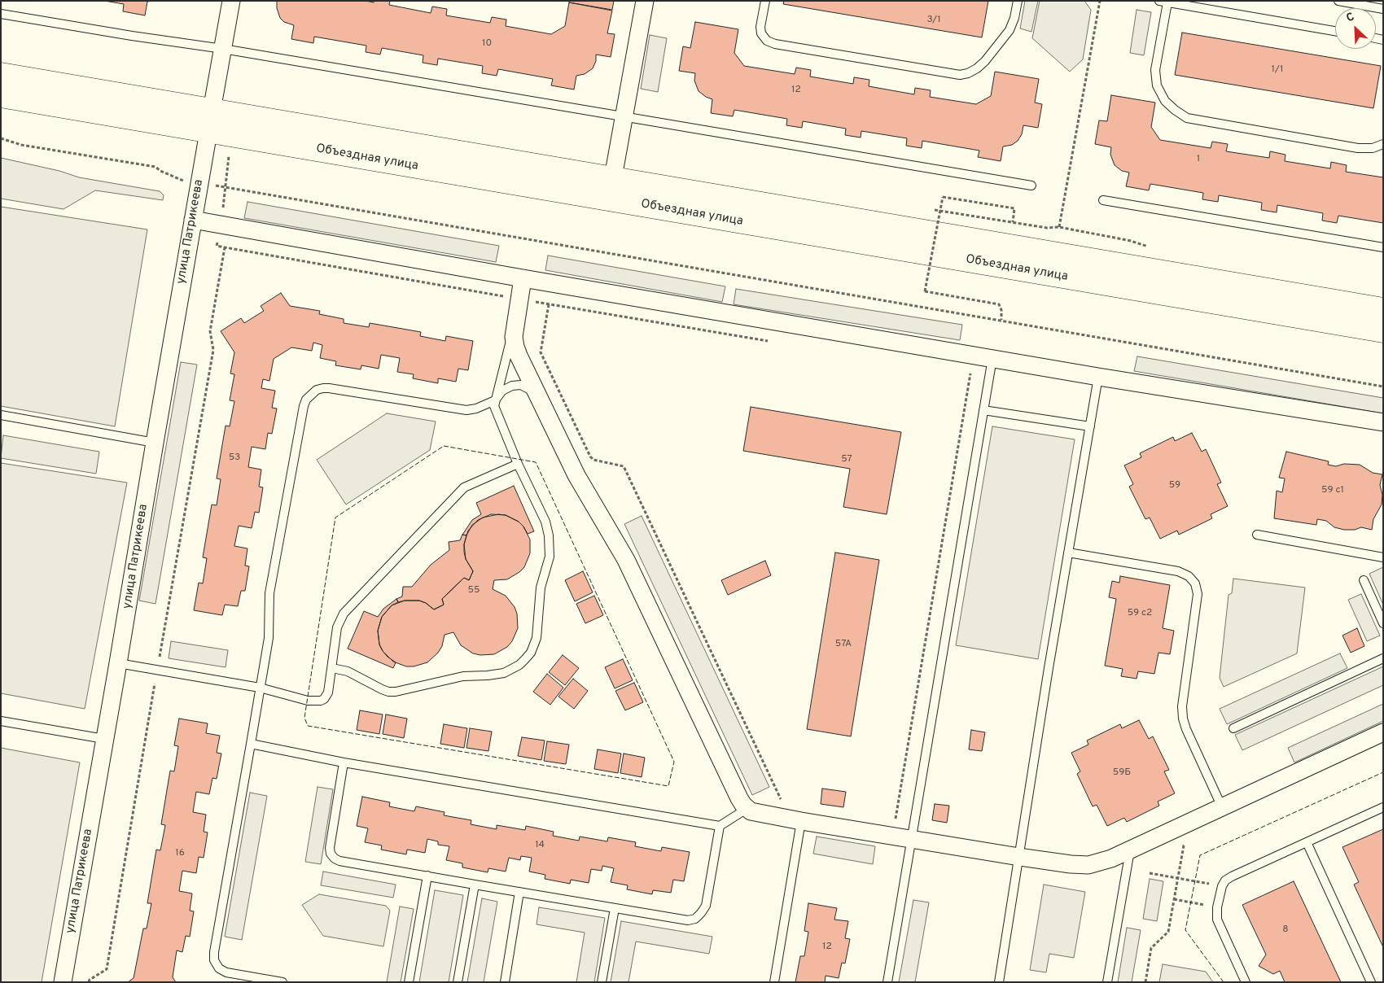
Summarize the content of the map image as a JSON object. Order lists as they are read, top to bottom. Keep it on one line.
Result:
{"streets":{"main road":["Объездная улица"],"street":["улица Патрикеева"]},"crossings":[["Объездная улица","улица Патрикеева"]],"house_numbers":["3/1","10","1/1","12","1","53","57","59","59 с1","55","59 с2","57А","59Б","14","16","8","12"],"north":"top left"}
